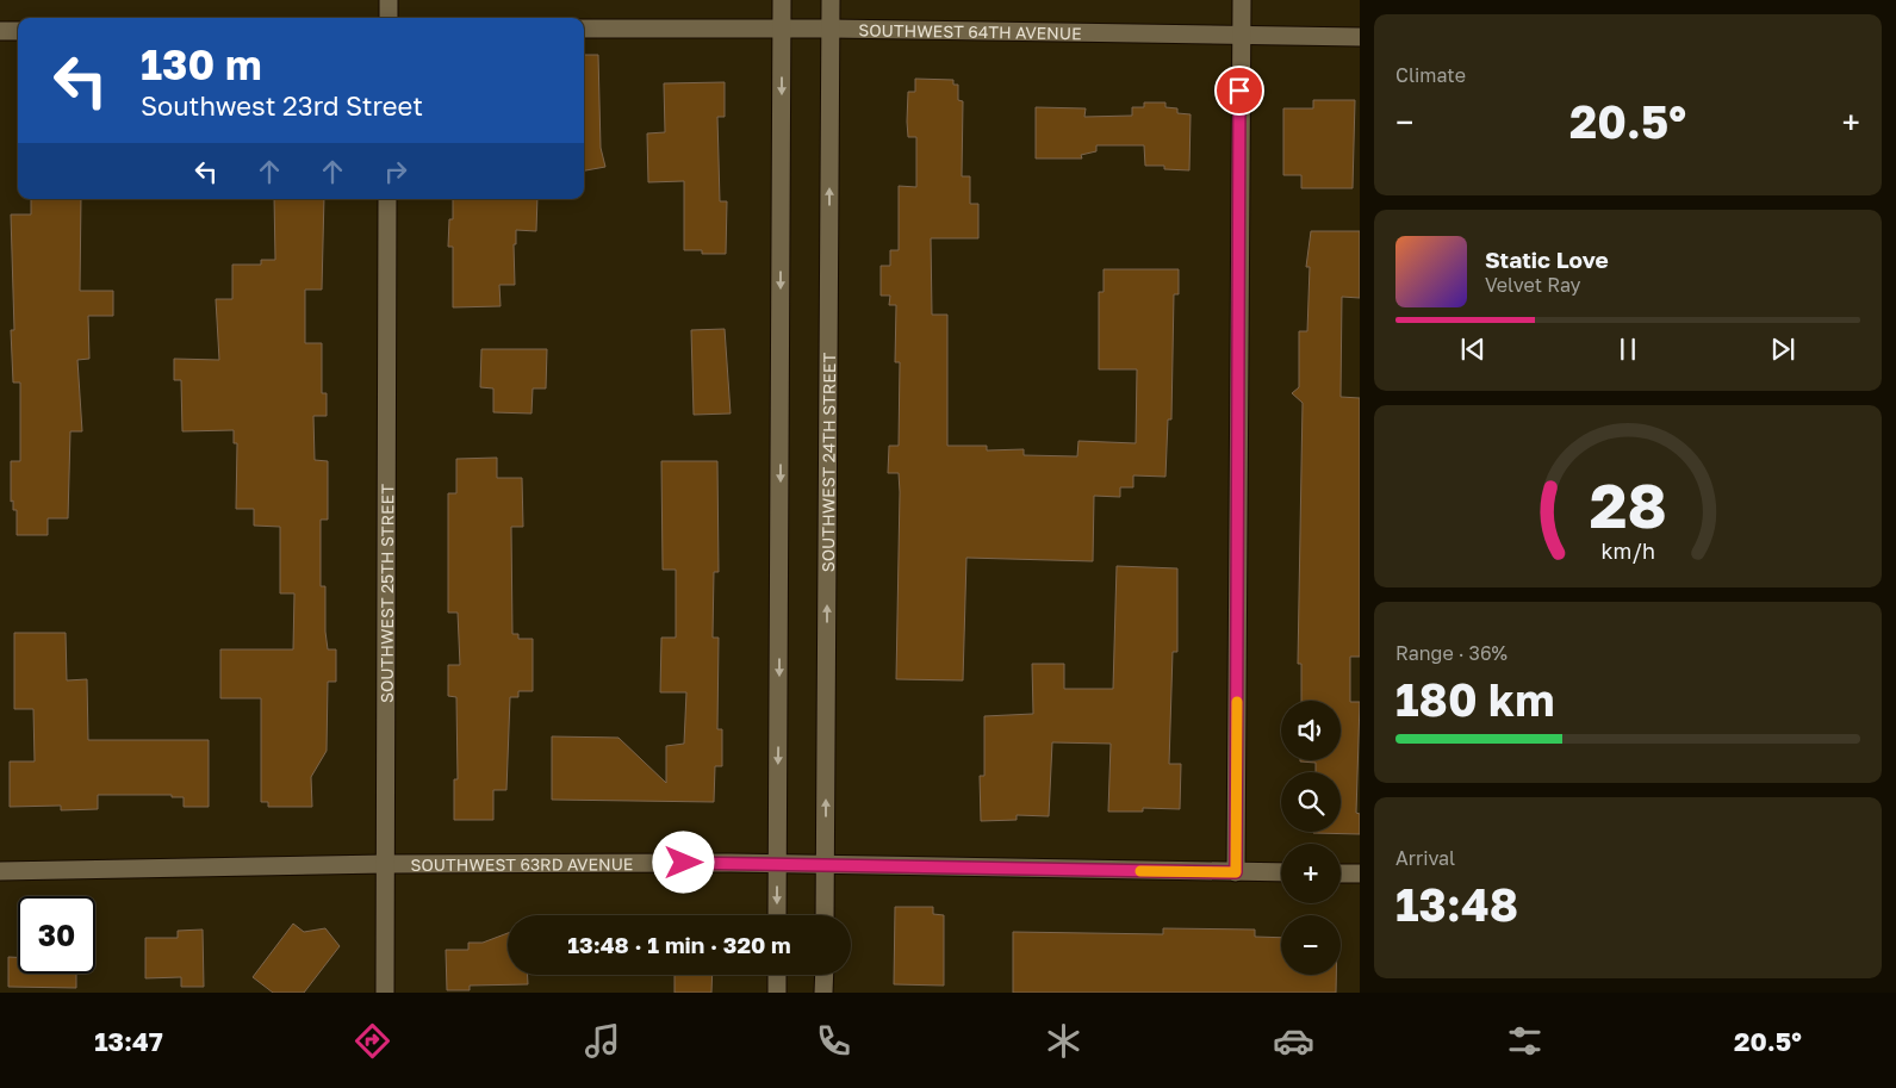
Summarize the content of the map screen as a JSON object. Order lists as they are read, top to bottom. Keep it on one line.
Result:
{"streets":{"street":["SOUTHWEST 64TH AVENUE","SOUTHWEST 24TH STREET","SOUTHWEST 25TH STREET","SOUTHWEST 63RD AVENUE"]},"crossings":[["SOUTHWEST 64TH AVENUE","SOUTHWEST 24TH STREET"],["SOUTHWEST 24TH STREET","SOUTHWEST 63RD AVENUE"],["SOUTHWEST 25TH STREET","SOUTHWEST 63RD AVENUE"]],"page":{"tile":["Climate",["Range · 36%","180 km"],["Arrival","13:48"]],"turn":["130 m","Southwest 23rd Street"],"heat":["−","20.5°","+"],"song":["Static Love","Velvet Ray"],"map_buttons":["+","−"],"limit":"30","trip":"13:48 · 1 min · 320 m","tabs":["13:47","20.5°"],"gauge":["28","km/h"]}}
